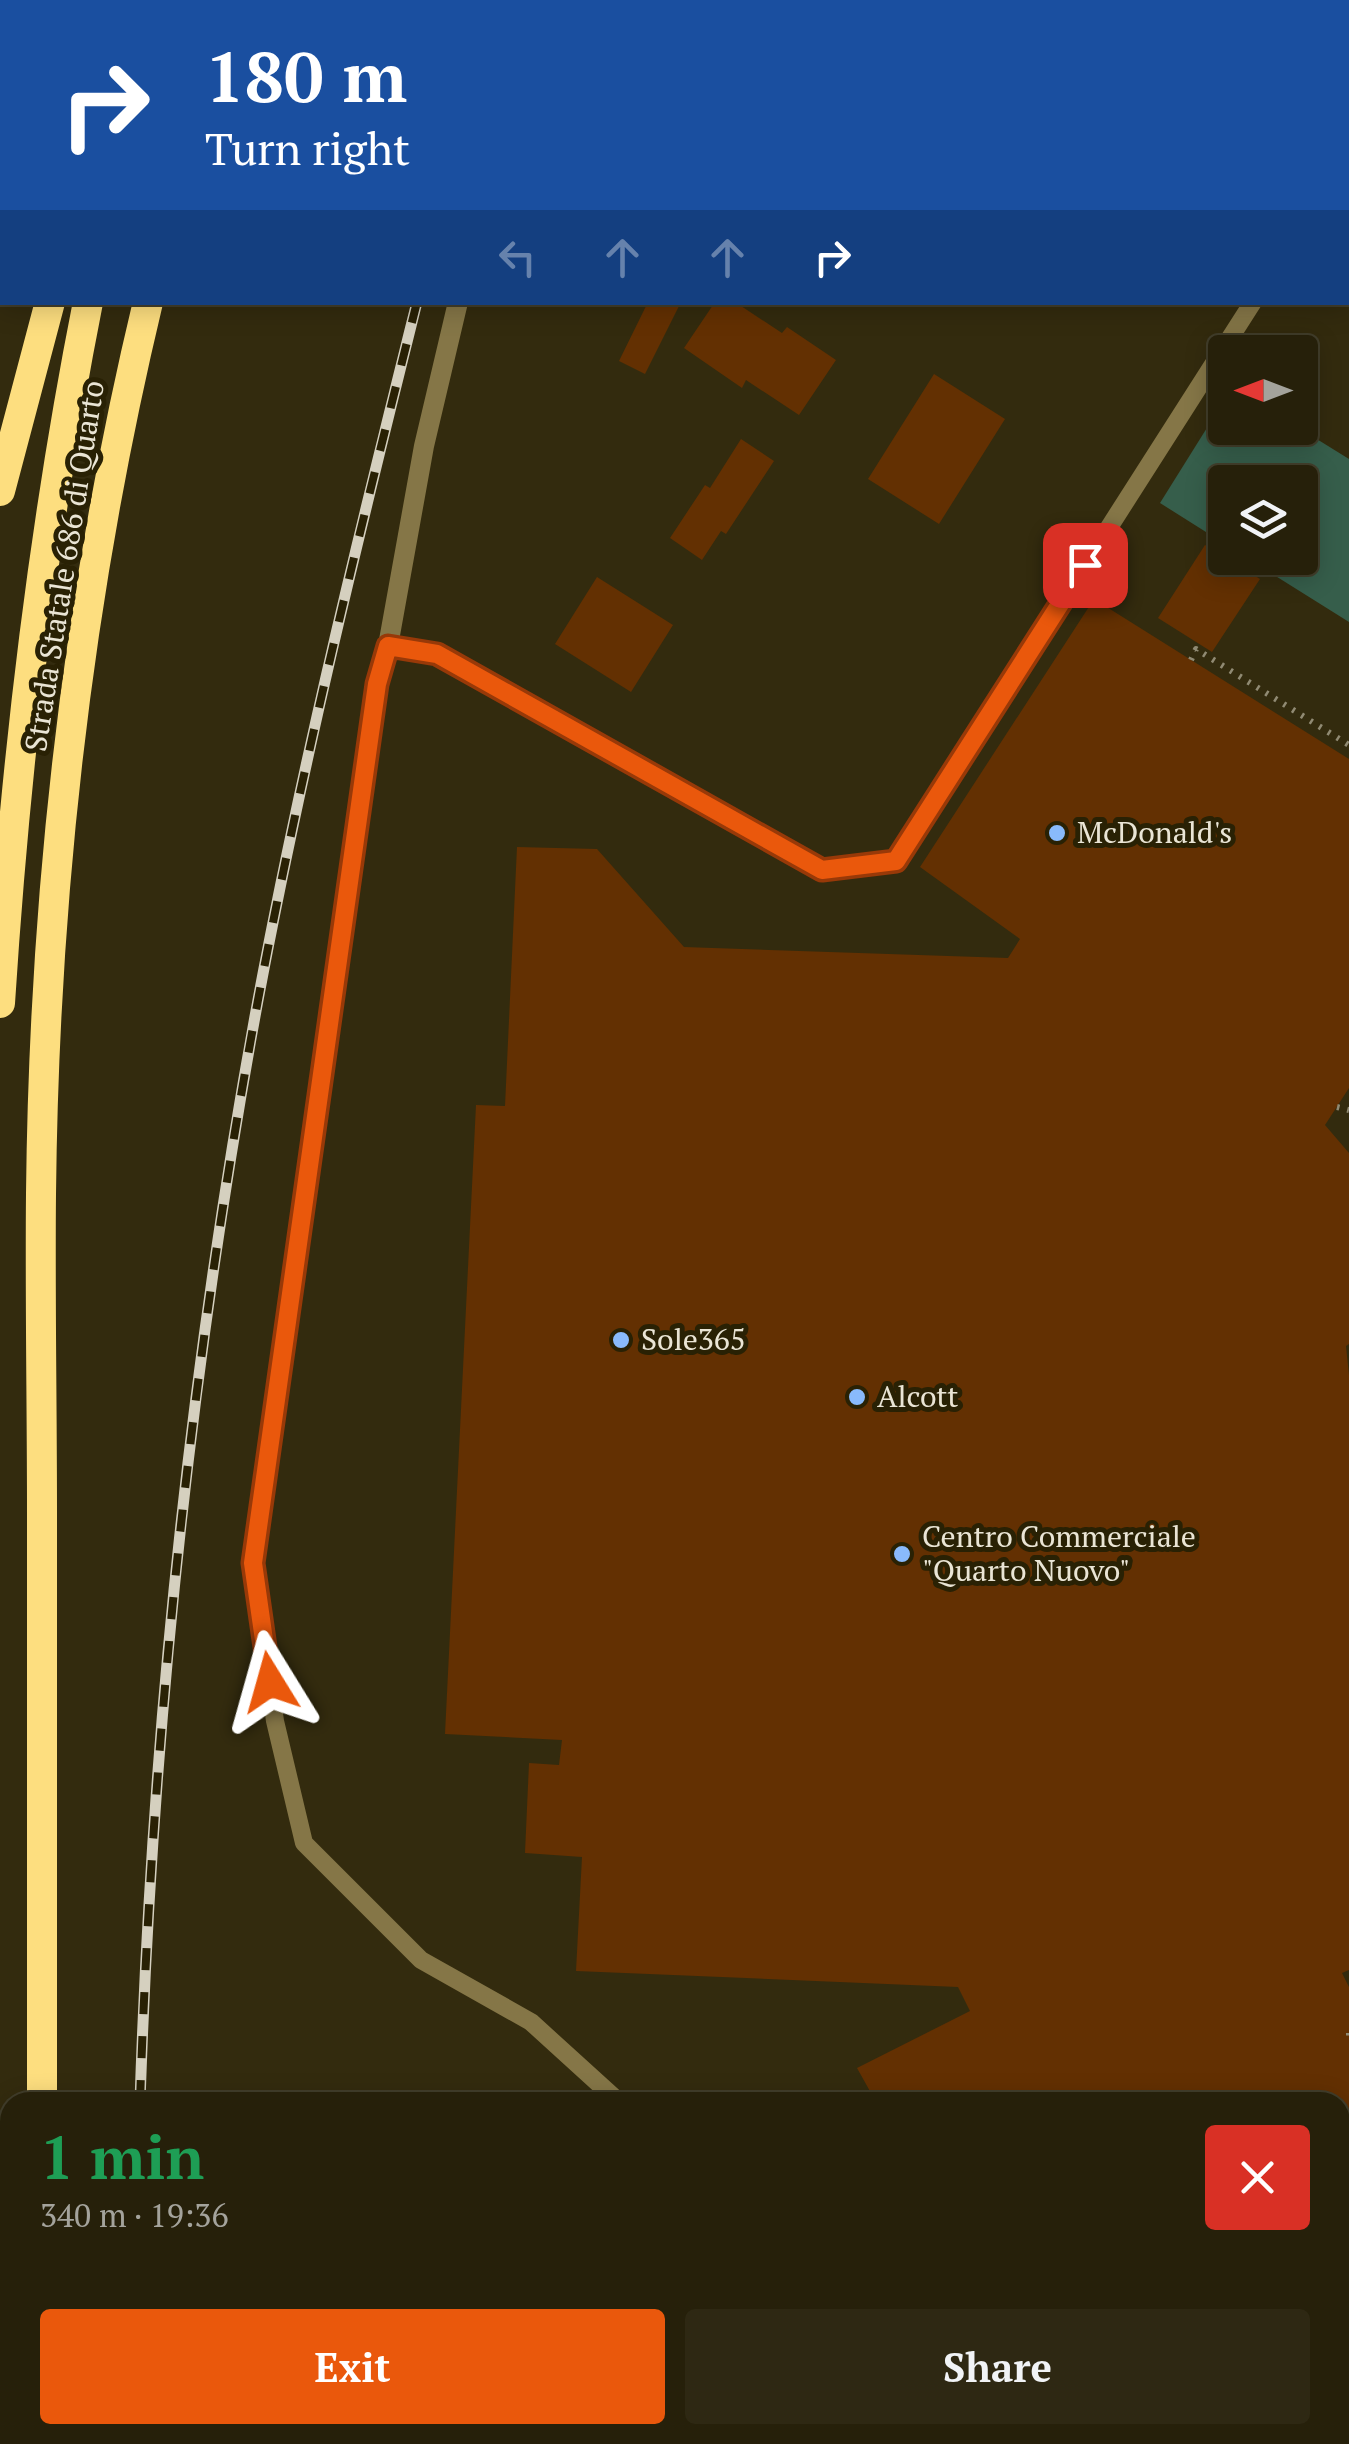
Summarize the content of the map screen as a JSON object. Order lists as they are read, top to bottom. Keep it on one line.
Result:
{"streets":{"highway":["Strada Statale 686 di Quarto"]},"places":["McDonald's","Sole365","Alcott","Centro Commerciale \"Quarto Nuovo\""],"north":"left","page":{"turn":["180 m","Turn right"],"heading":["1 min","340 m · 19:36"],"buttons":["Exit","Share"]}}
